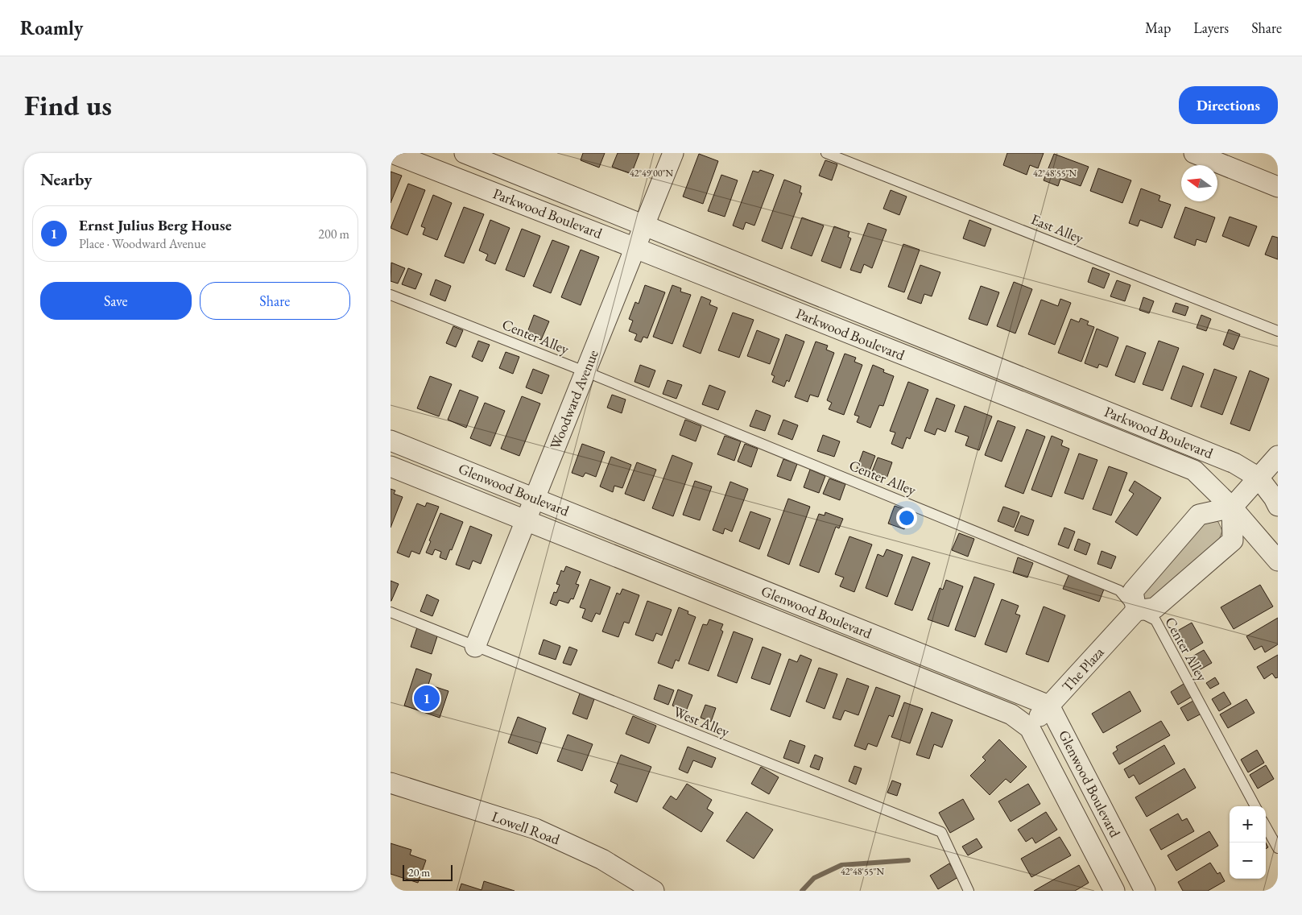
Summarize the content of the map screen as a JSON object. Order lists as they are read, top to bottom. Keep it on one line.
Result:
{"streets":{"street":["Parkwood Boulevard","Woodward Avenue","Glenwood Boulevard","The Plaza","Lowell Road"],"lane":["East Alley","Center Alley","West Alley"]},"crossings":[["Parkwood Boulevard","Woodward Avenue"],["Center Alley","Woodward Avenue"],["Center Alley","The Plaza"],["Woodward Avenue","Glenwood Boulevard"],["Woodward Avenue","West Alley"],["Glenwood Boulevard","The Plaza"]],"scale_bar":"20 m","north":"left","page":{"header":"Roamly","nav":["Map","Layers","Share"],"buttons":["Directions",["Save","Share"]],"title":"Find us","heading":"Nearby","list":[{"mark":"1","name":"Ernst Julius Berg House","note":"Place · Woodward Avenue","value":"200 m"}],"pins":"1","map_buttons":["+","−"],"scale":"20 m"},"coordinates":["42°49'00\"N","42°48'55\"N"]}
